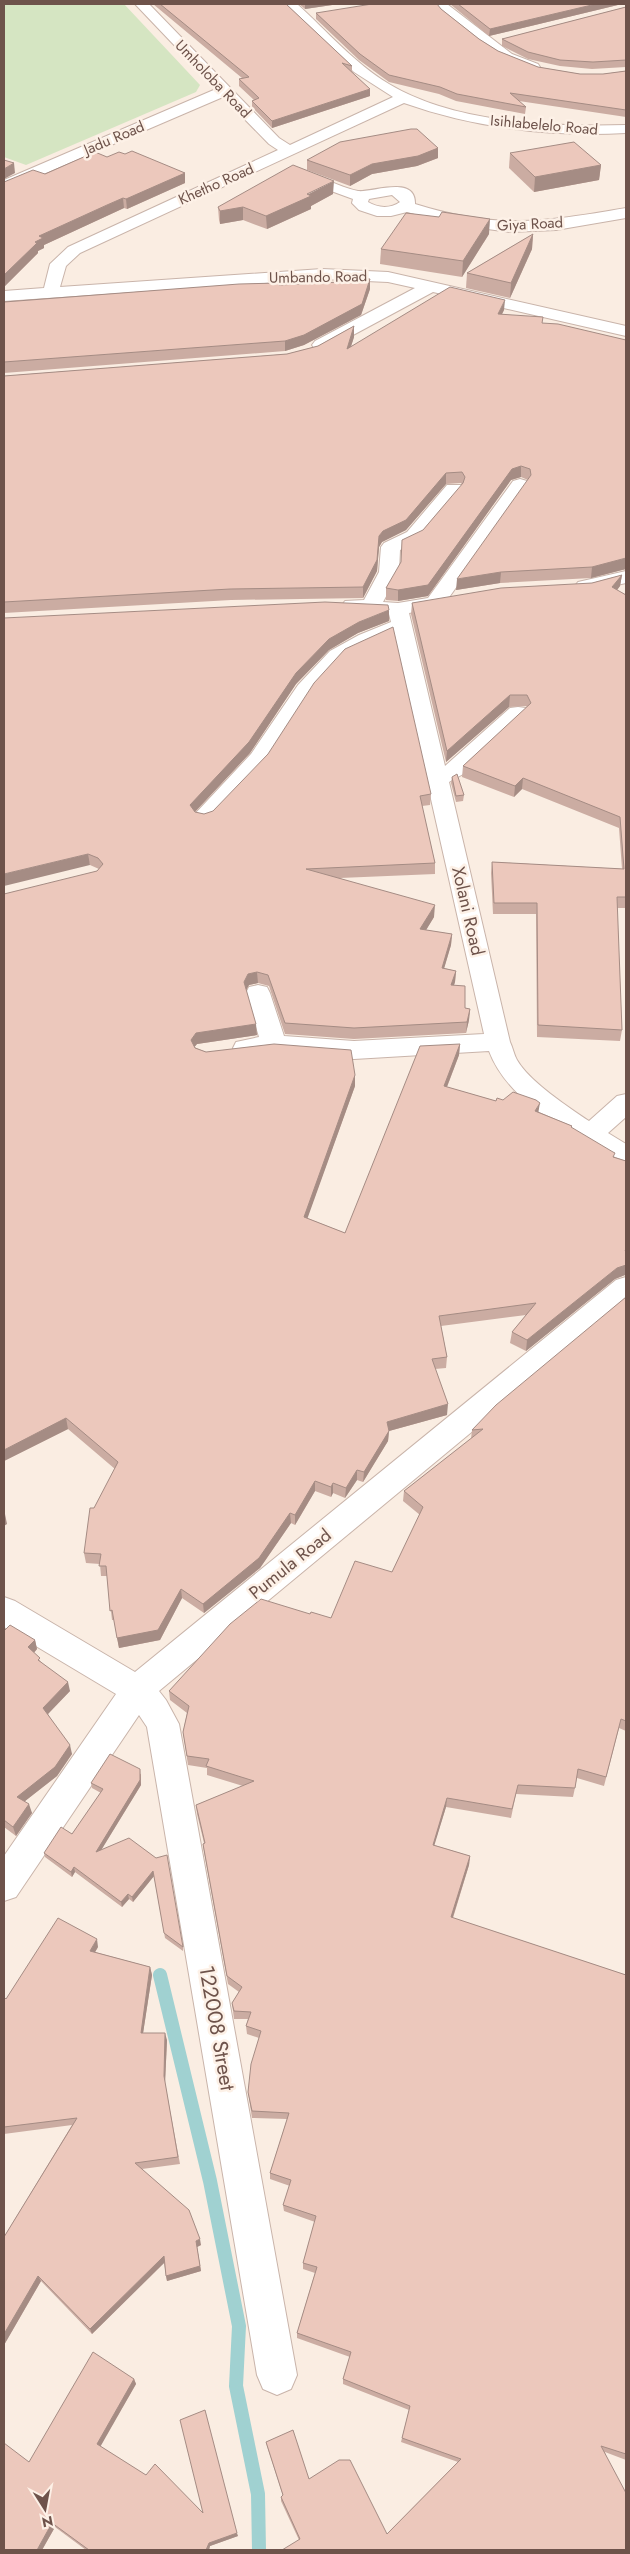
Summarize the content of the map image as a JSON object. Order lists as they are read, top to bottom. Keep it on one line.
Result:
{"streets":{"street":["Umholoba Road","Isihlabelelo Road","Jadu Road","Khetho Road","Giya Road","Umbando Road","Xolani Road","Pumula Road","122008 Street"]},"crossings":[["Umholoba Road","Jadu Road"],["Umholoba Road","Khetho Road"],["Isihlabelelo Road","Khetho Road"],["Khetho Road","Giya Road"],["Khetho Road","Umbando Road"],["Pumula Road","122008 Street"]],"north":"bottom"}
